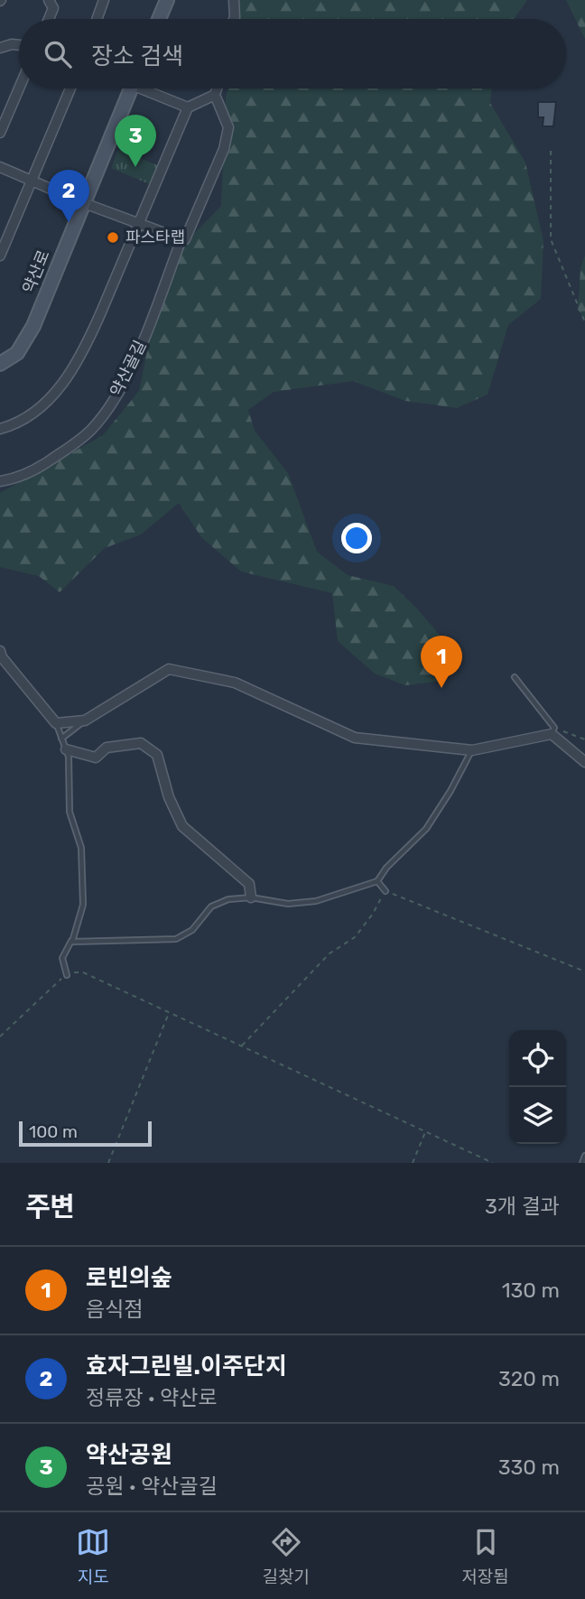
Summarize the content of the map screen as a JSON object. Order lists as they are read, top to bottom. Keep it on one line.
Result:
{"streets":{"street":["약산로","약산골길"]},"places":["파스타랩"],"scale_bar":"100 m","page":{"search":"장소 검색","pins":["3","2","1"],"scale":"100 m","heading":["주변","3개 결과"],"list":[{"mark":"1","name":"로빈의숲","note":"음식점","value":"130 m"},{"mark":"2","name":"효자그린빌.이주단지","note":"정류장 · 약산로","value":"320 m"},{"mark":"3","name":"약산공원","note":"공원 · 약산골길","value":"330 m"}],"nav":["지도","길찾기","저장됨"]}}
